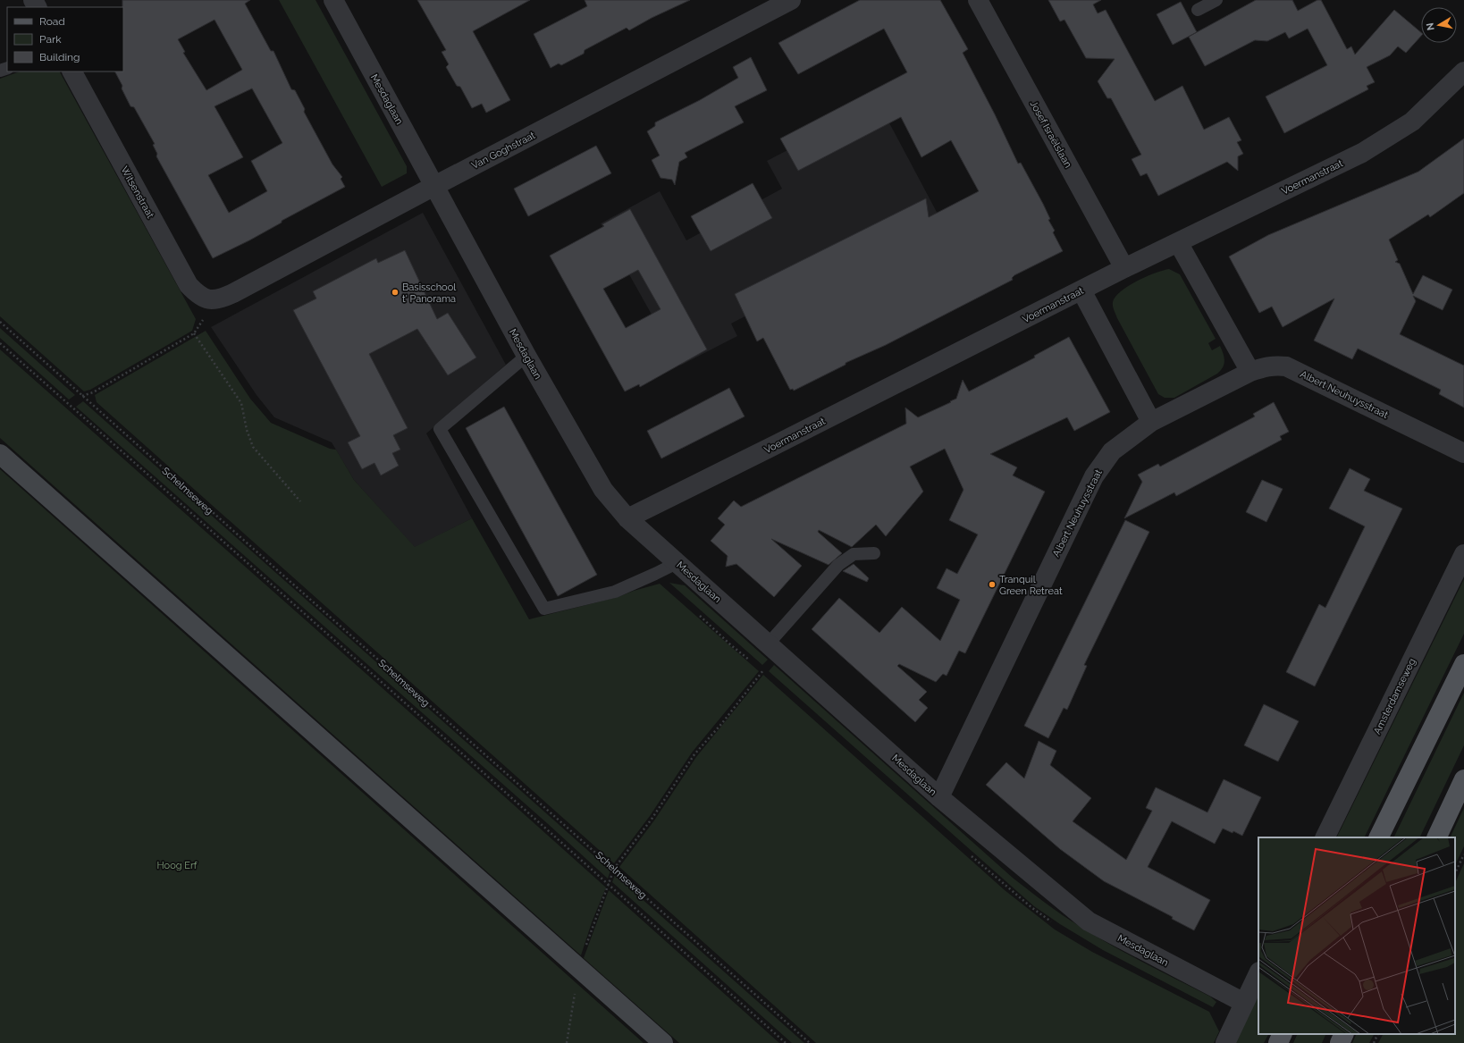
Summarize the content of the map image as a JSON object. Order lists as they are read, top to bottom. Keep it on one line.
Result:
{"streets":{"street":["Mesdaglaan","Josef Israëlslaan","Van Goghstraat","Voermanstraat","Witsenstraat","Albert Neuhuysstraat","Amsterdamseweg"],"path":["Schelmseweg"]},"crossings":[["Mesdaglaan","Van Goghstraat"],["Mesdaglaan","Voermanstraat"],["Mesdaglaan","Albert Neuhuysstraat"],["Josef Israëlslaan","Voermanstraat"],["Van Goghstraat","Witsenstraat"]],"parks":["Hoog Erf"],"places":["Basisschool t' Panorama","Tranquil Green Retreat"],"legend":["Road","Park","Building"],"north":"left"}
